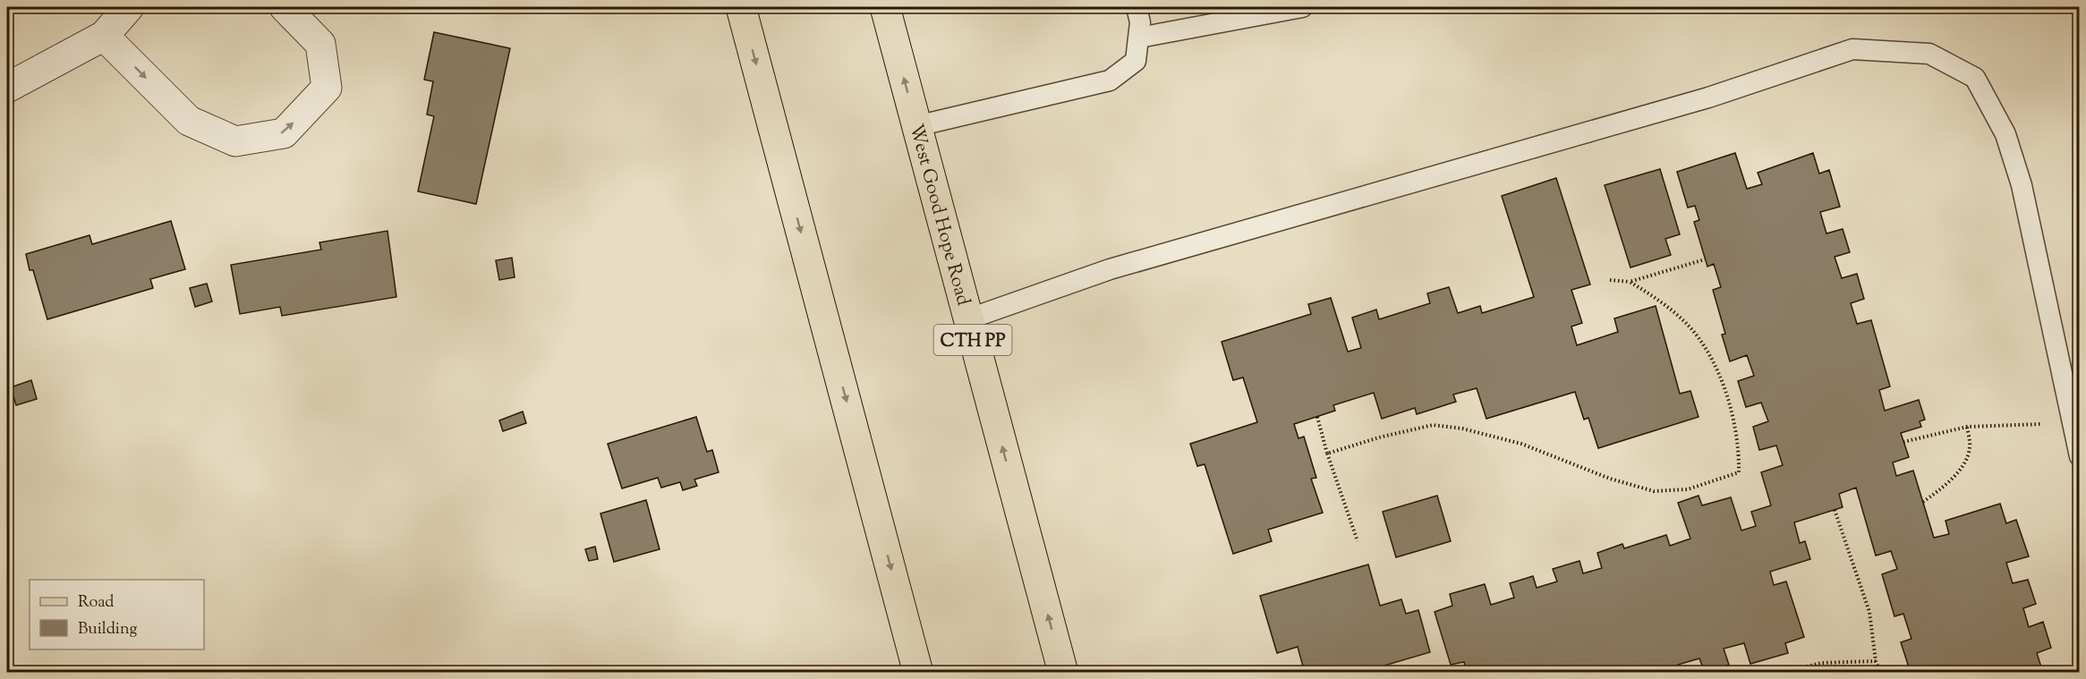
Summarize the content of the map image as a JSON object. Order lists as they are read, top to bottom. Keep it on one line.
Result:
{"streets":{"main road":["West Good Hope Road","CTH PP"]},"legend":["Road","Building"]}
